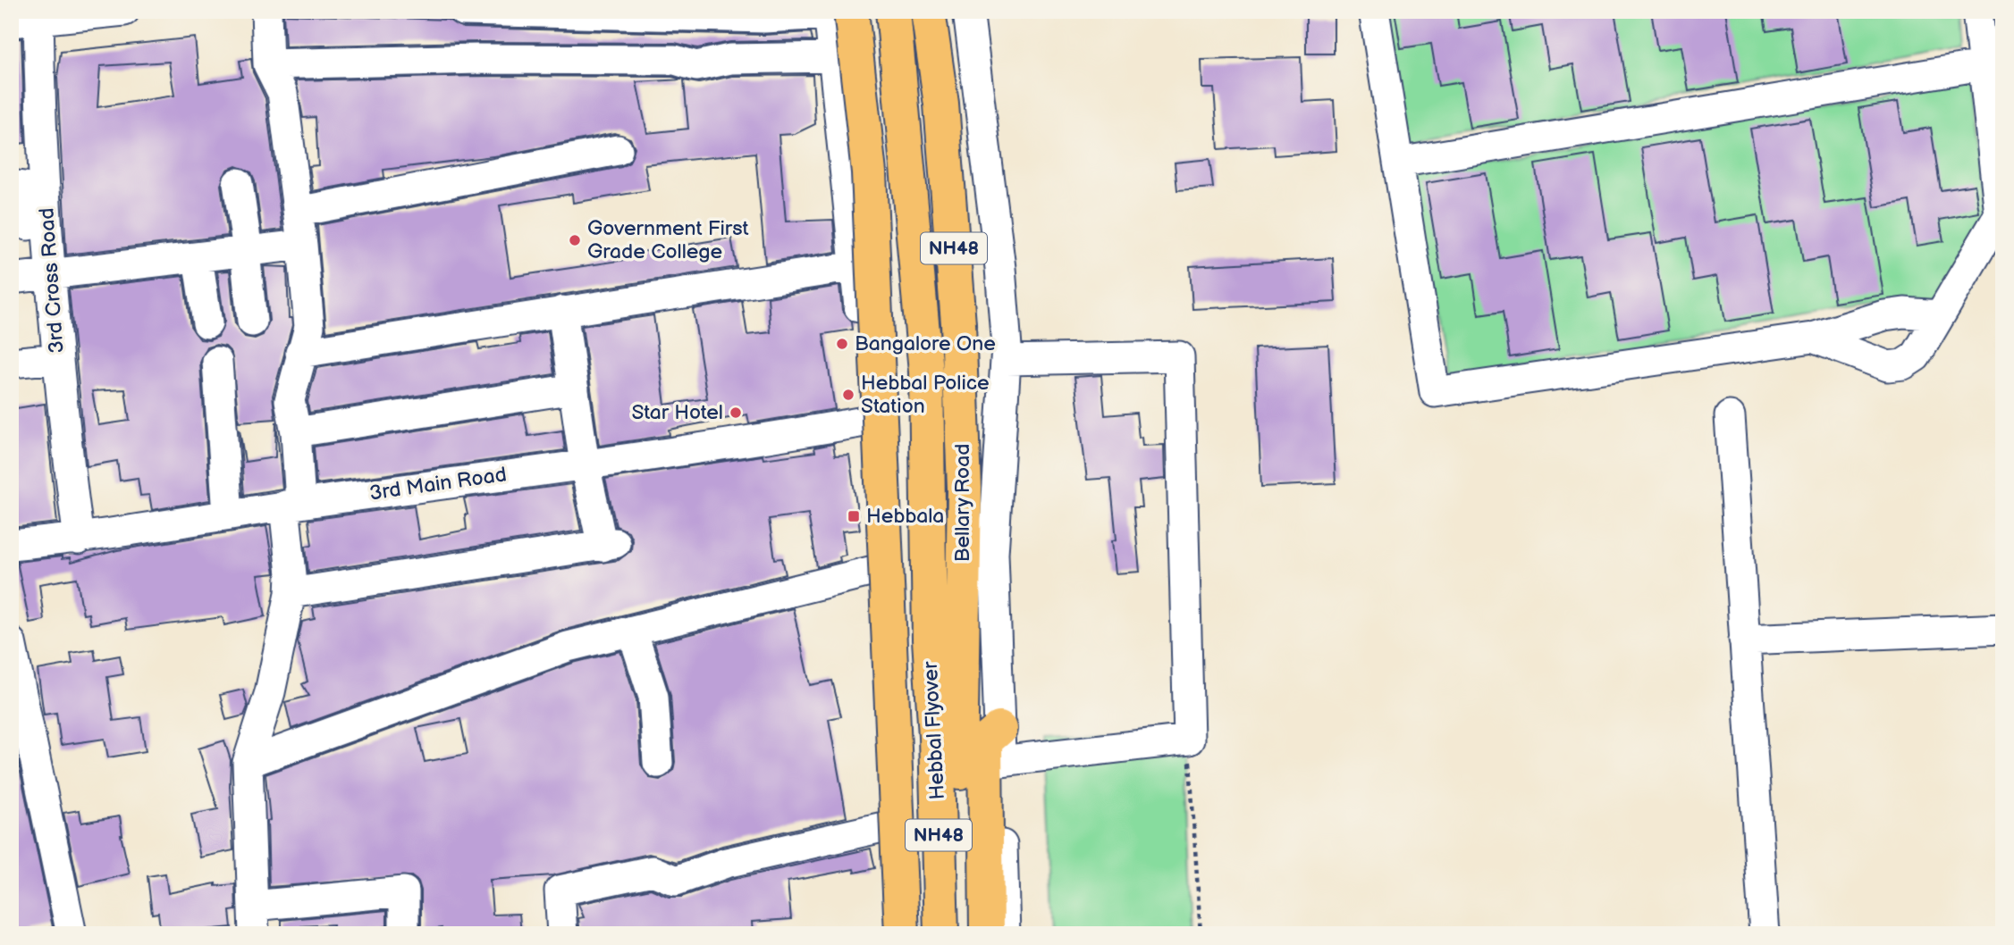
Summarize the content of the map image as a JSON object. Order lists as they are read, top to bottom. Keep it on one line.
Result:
{"streets":{"highway":["NH48","Bellary Road","Hebbal Flyover"],"street":["3rd Cross Road","3rd Main Road"]},"crossings":[["NH48","Bellary Road"],["3rd Cross Road","3rd Main Road"],["Bellary Road","Hebbal Flyover"]],"places":{"other":["Government First Grade College","Bangalore One","Hebbal Police Station","Star Hotel"],"transit":["Hebbala"]}}
